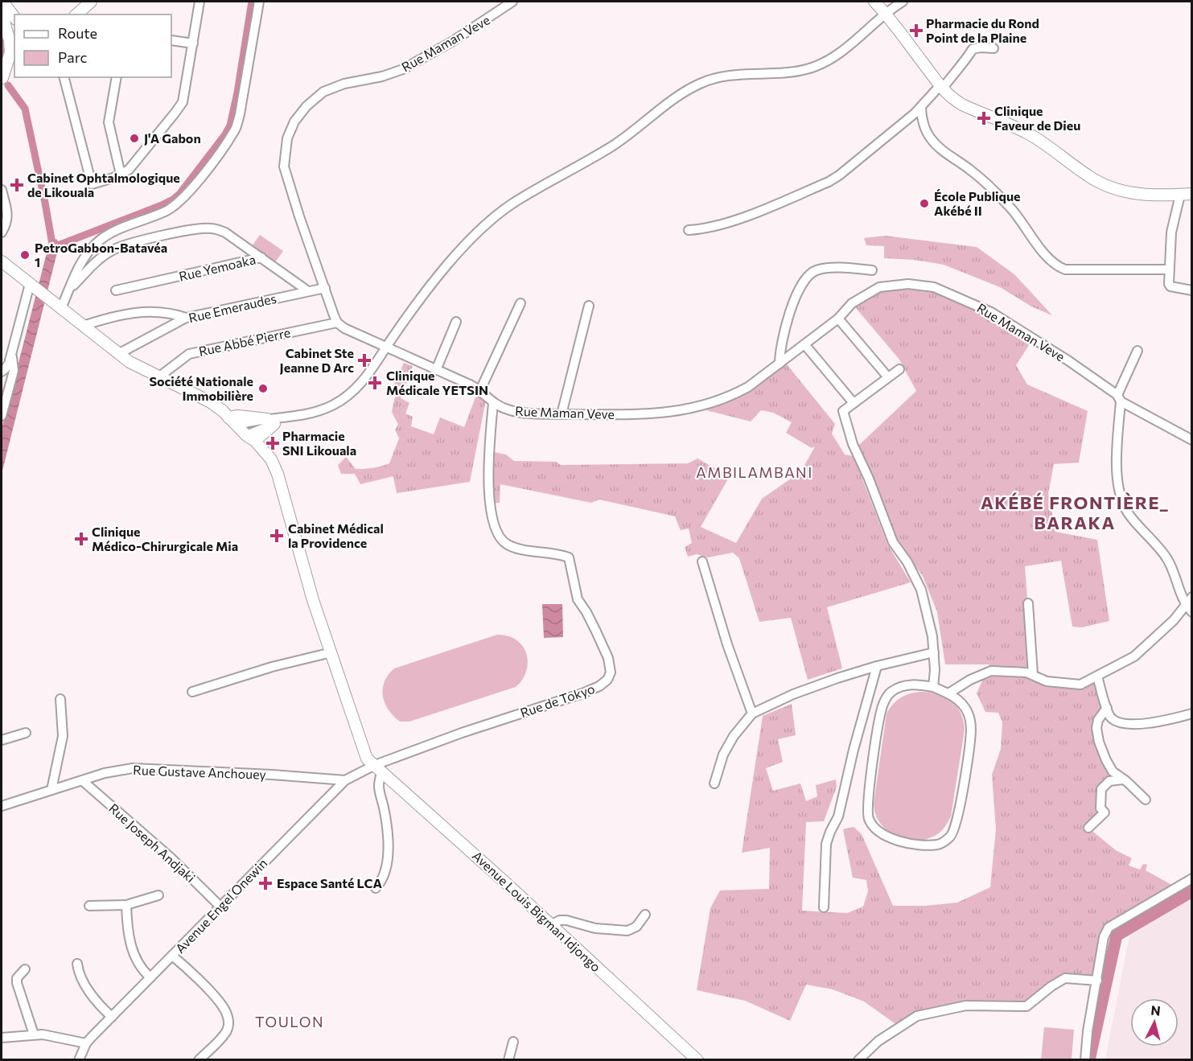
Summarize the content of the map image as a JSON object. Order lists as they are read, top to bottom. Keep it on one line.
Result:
{"streets":{"main road":["Avenue Louis Bigman Idjongo"],"street":["Rue Maman Veve","Rue Yemoaka","Rue Emeraudes","Rue Abbé Pierre","Rue de Tokyo","Rue Gustave Anchouey","Rue Joseph Andjaki","Avenue Engel Onewin"]},"crossings":[["Rue Maman Veve","Rue Emeraudes"],["Rue Maman Veve","Rue Abbé Pierre"],["Rue Maman Veve","Rue de Tokyo"],["Rue Emeraudes","Avenue Louis Bigman Idjongo"],["Rue Abbé Pierre","Avenue Louis Bigman Idjongo"],["Rue de Tokyo","Avenue Engel Onewin"],["Rue de Tokyo","Avenue Louis Bigman Idjongo"],["Rue Gustave Anchouey","Rue Joseph Andjaki"],["Rue Gustave Anchouey","Avenue Engel Onewin"],["Rue Joseph Andjaki","Avenue Engel Onewin"],["Avenue Engel Onewin","Avenue Louis Bigman Idjongo"]],"districts":["AMBILAMBANI","AKÉBÉ FRONTIÈRE_ BARAKA","TOULON"],"places":{"health":["Pharmacie du Rond Point de la Plaine","Clinique Faveur de Dieu","Cabinet Ophtalmologique de Likouala","Cabinet Ste Jeanne D Arc","Clinique Médicale YETSIN","Pharmacie SNI Likouala","Cabinet Médical la Providence","Clinique Médico-Chirurgicale Mia","Espace Santé LCA"],"other":["J'A Gabon","École Publique Akébé II","PetroGabbon-Batavéa 1","Société Nationale Immobilière"]},"legend":["Route","Parc"],"north":"top"}
